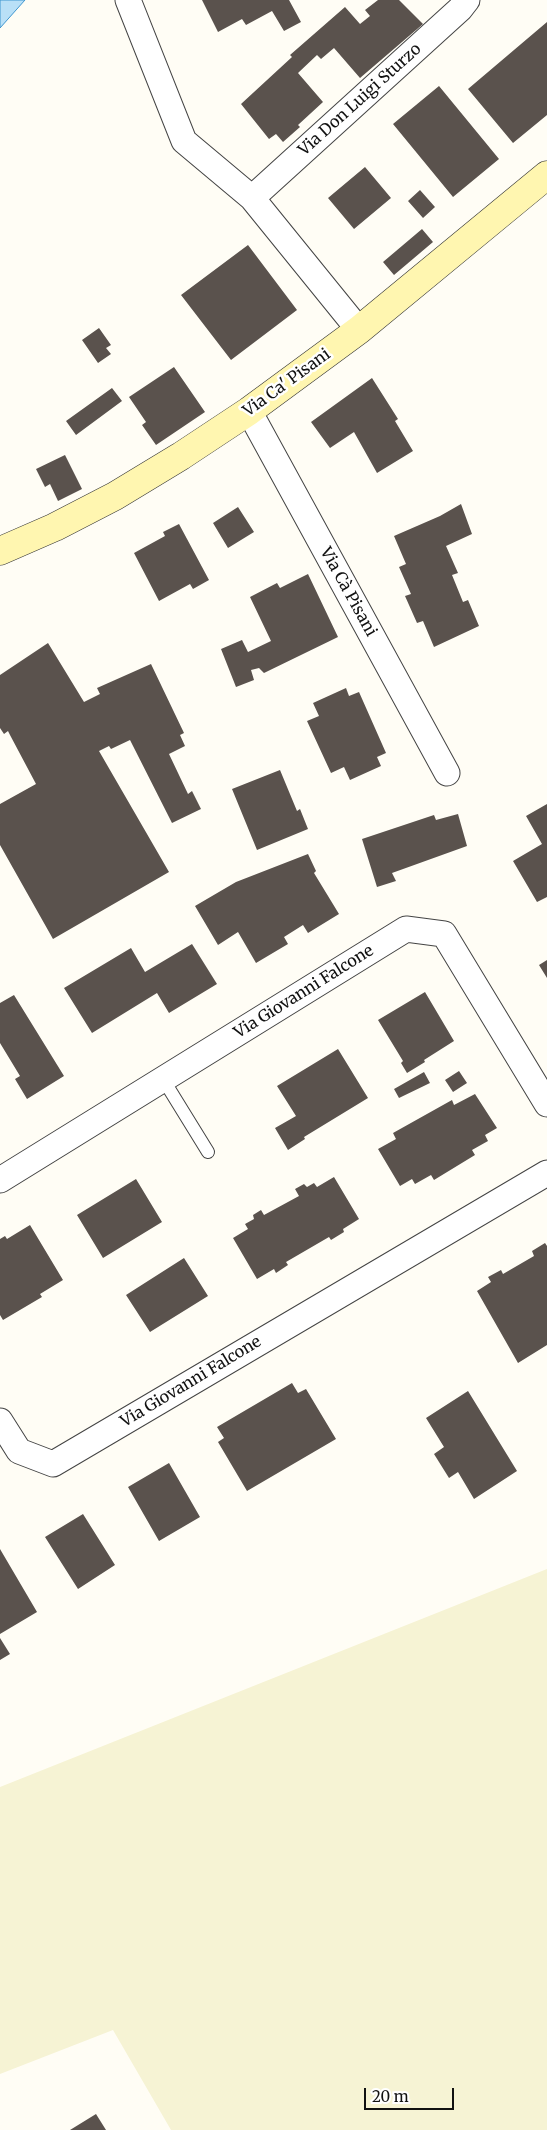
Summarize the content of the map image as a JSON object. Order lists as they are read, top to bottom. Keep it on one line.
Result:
{"streets":{"main road":["Via Ca' Pisani"],"street":["Via Don Luigi Sturzo","Via Cà Pisani","Via Giovanni Falcone"]},"crossings":[["Via Ca' Pisani","Via Cà Pisani"]],"scale_bar":"20 m"}
